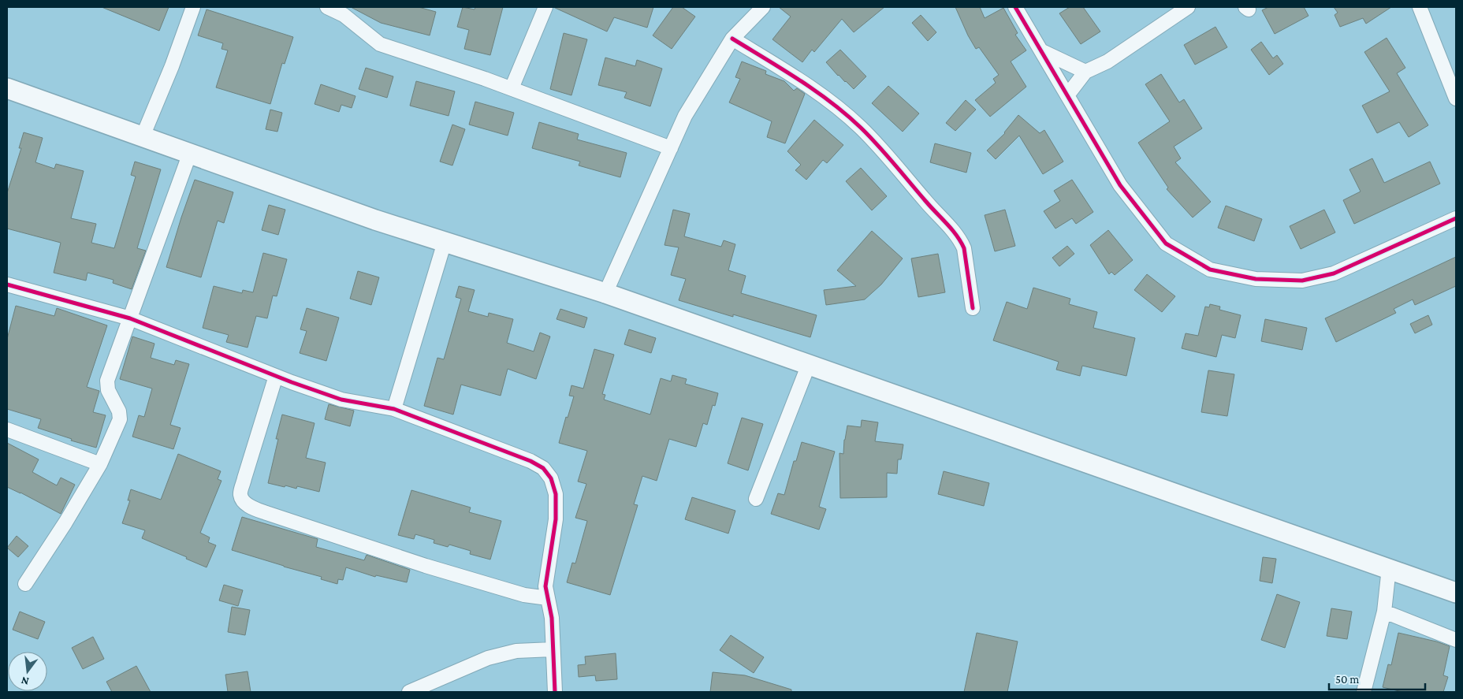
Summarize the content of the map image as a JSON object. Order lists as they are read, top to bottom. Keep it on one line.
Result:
{"scale_bar":"50 m","north":"bottom"}
